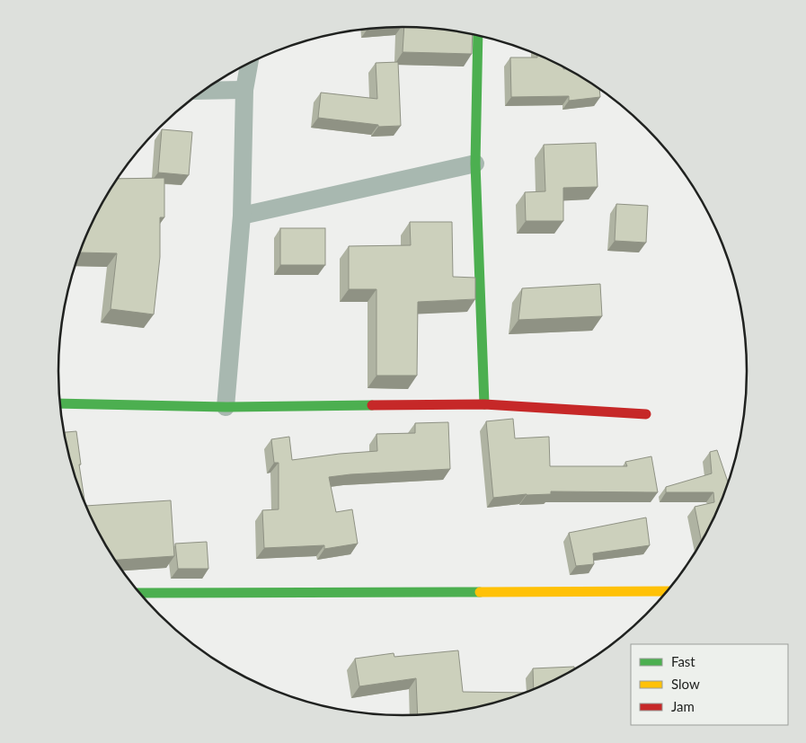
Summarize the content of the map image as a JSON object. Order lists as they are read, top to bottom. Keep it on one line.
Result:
{"legend":["Fast","Slow","Jam"]}
